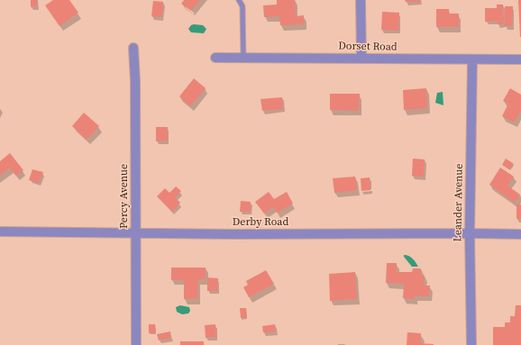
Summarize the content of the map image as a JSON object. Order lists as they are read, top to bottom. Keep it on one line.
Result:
{"streets":{"street":["Dorset Road","Percy Avenue","Leander Avenue","Derby Road"]},"crossings":[["Dorset Road","Leander Avenue"],["Percy Avenue","Derby Road"],["Leander Avenue","Derby Road"]]}
